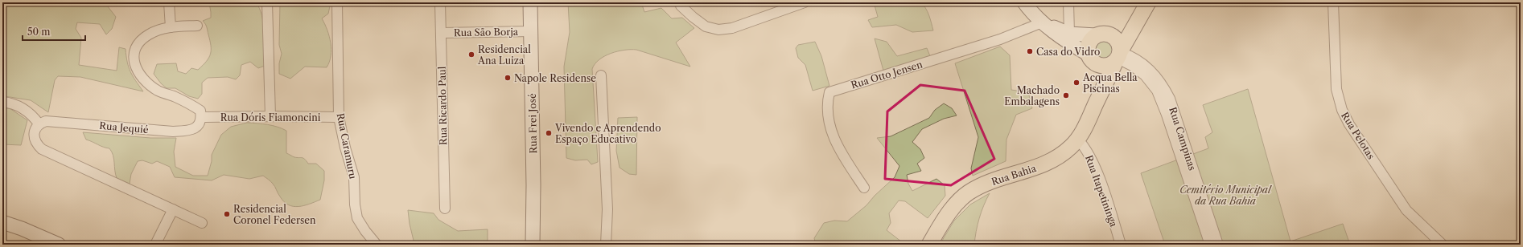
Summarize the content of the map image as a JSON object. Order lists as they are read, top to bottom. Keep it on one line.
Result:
{"streets":{"main road":["Rua Bahia"],"street":["Rua São Borja","Rua Otto Jensen","Rua Ricardo Paul","Rua Dóris Fiamoncini","Rua Frei José","Rua Jequié","Rua Pelotas","Rua Campinas","Rua Caramuru","Rua Itapetininga"]},"crossings":[["Rua São Borja","Rua Ricardo Paul"],["Rua São Borja","Rua Frei José"],["Rua Dóris Fiamoncini","Rua Jequié"],["Rua Dóris Fiamoncini","Rua Caramuru"],["Rua Campinas","Rua Bahia"],["Rua Bahia","Rua Itapetininga"]],"parks":["Cemitério Municipal da Rua Bahia"],"places":["Casa do Vidro","Residencial Ana Luiza","Napole Residense","Acqua Bella Piscinas","Machado Embalagens","Vivendo e Aprendendo Espaço Educativo","Residencial Coronel Federsen"],"scale_bar":"50 m"}
